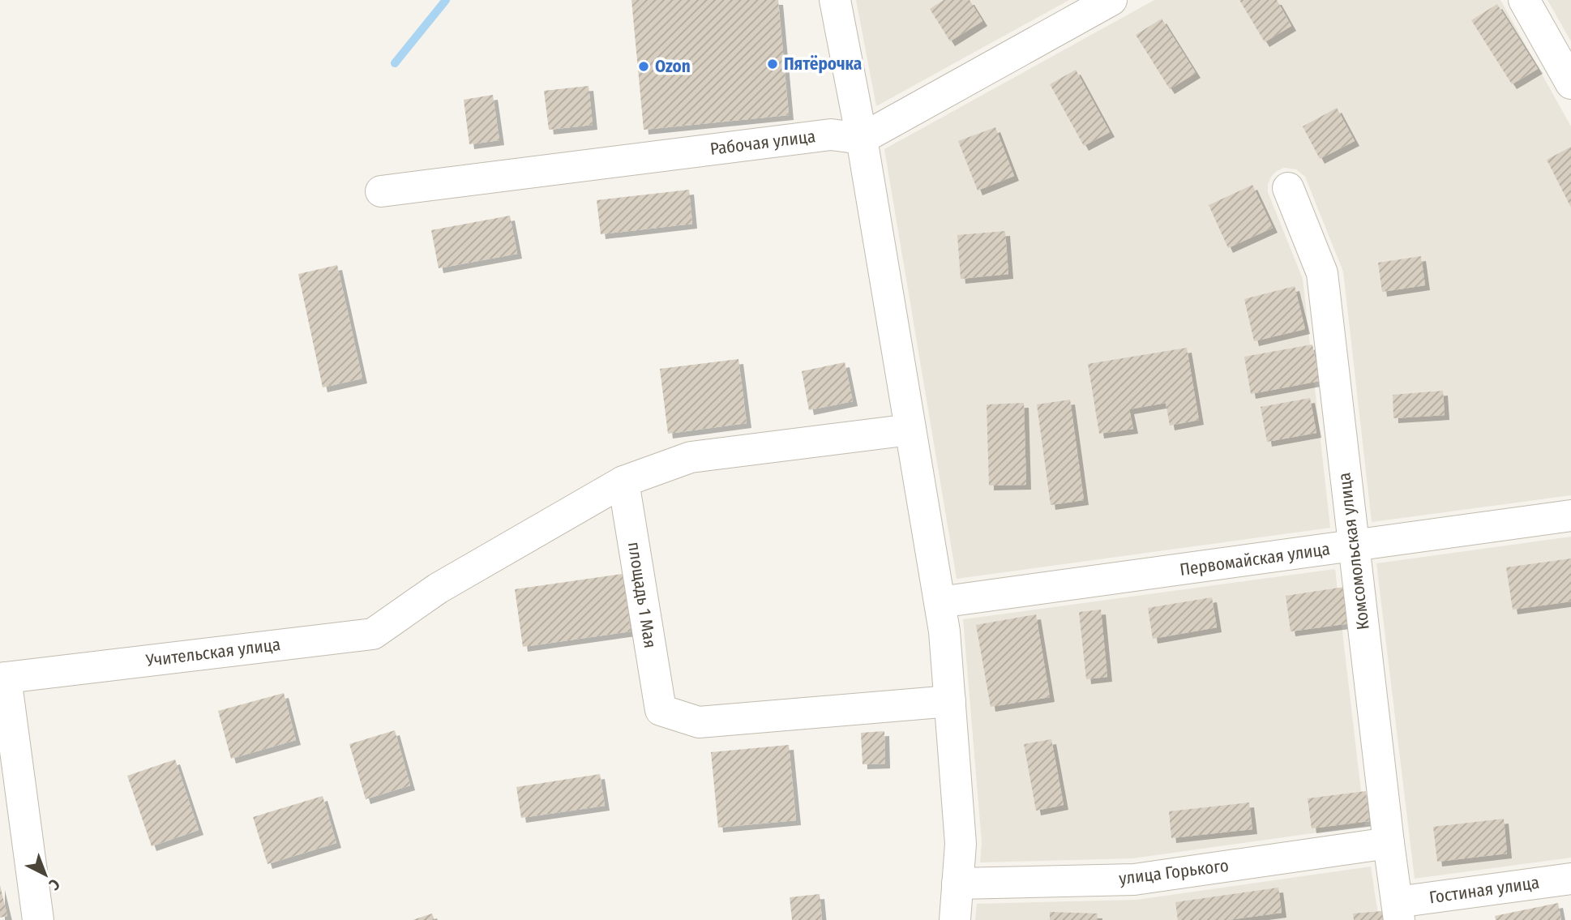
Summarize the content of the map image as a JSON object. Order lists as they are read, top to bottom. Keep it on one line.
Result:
{"streets":{"street":["Рабочая улица","Комсомольская улица","Первомайская улица","площадь 1 Мая","Учительская улица","улица Горького","Гостиная улица"]},"crossings":[["Комсомольская улица","Первомайская улица"],["Комсомольская улица","улица Горького"],["Комсомольская улица","Гостиная улица"],["площадь 1 Мая","Учительская улица"]],"places":["Пятёрочка","Ozon"],"north":"bottom right"}
